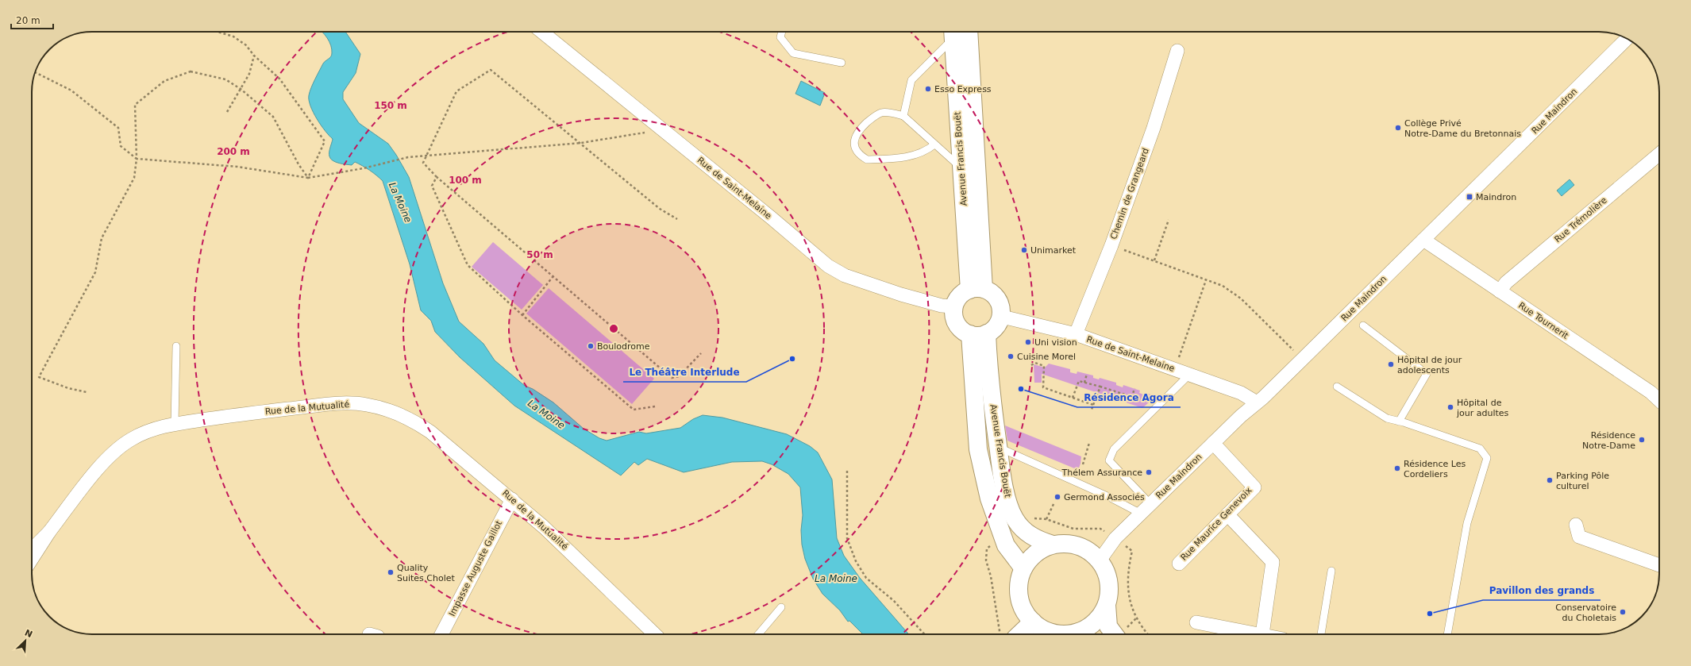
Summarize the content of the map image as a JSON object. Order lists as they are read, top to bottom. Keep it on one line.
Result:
{"streets":{"main road":["Avenue Francis Bouët"],"street":["Rue Maindron","Rue de Saint-Melaine","Chemin de Grangeard","Rue Trémolière","Rue Tournerit","Rue de la Mutualité","Rue Maurice Genevoix","Impasse Auguste Gaillot"]},"crossings":[["Rue Maindron","Avenue Francis Bouët"],["Rue Maindron","Rue de Saint-Melaine"],["Rue Maindron","Rue Tournerit"],["Rue Maindron","Rue Maurice Genevoix"],["Avenue Francis Bouët","Rue de Saint-Melaine"],["Rue de Saint-Melaine","Chemin de Grangeard"],["Rue Trémolière","Rue Tournerit"],["Rue de la Mutualité","Impasse Auguste Gaillot"]],"water":["La Moine"],"places":{"other":["Esso Express","Collège Privé Notre-Dame du Bretonnais","Unimarket","Uni vision","Boulodrome","Cuisine Morel","Le Théâtre Interlude","Hôpital de jour adolescents","Résidence Agora","Hôpital de jour adultes","Résidence Notre-Dame","Résidence Les Cordeliers","Thélem Assurance","Parking Pôle culturel","Germond Associés","Quality Suites Cholet","Conservatoire du Choletais","Pavillon des grands"],"transit":["Maindron"]},"scale_bar":"20 m","north":"top right","rings":["150 m","200 m","100 m","50 m"]}
